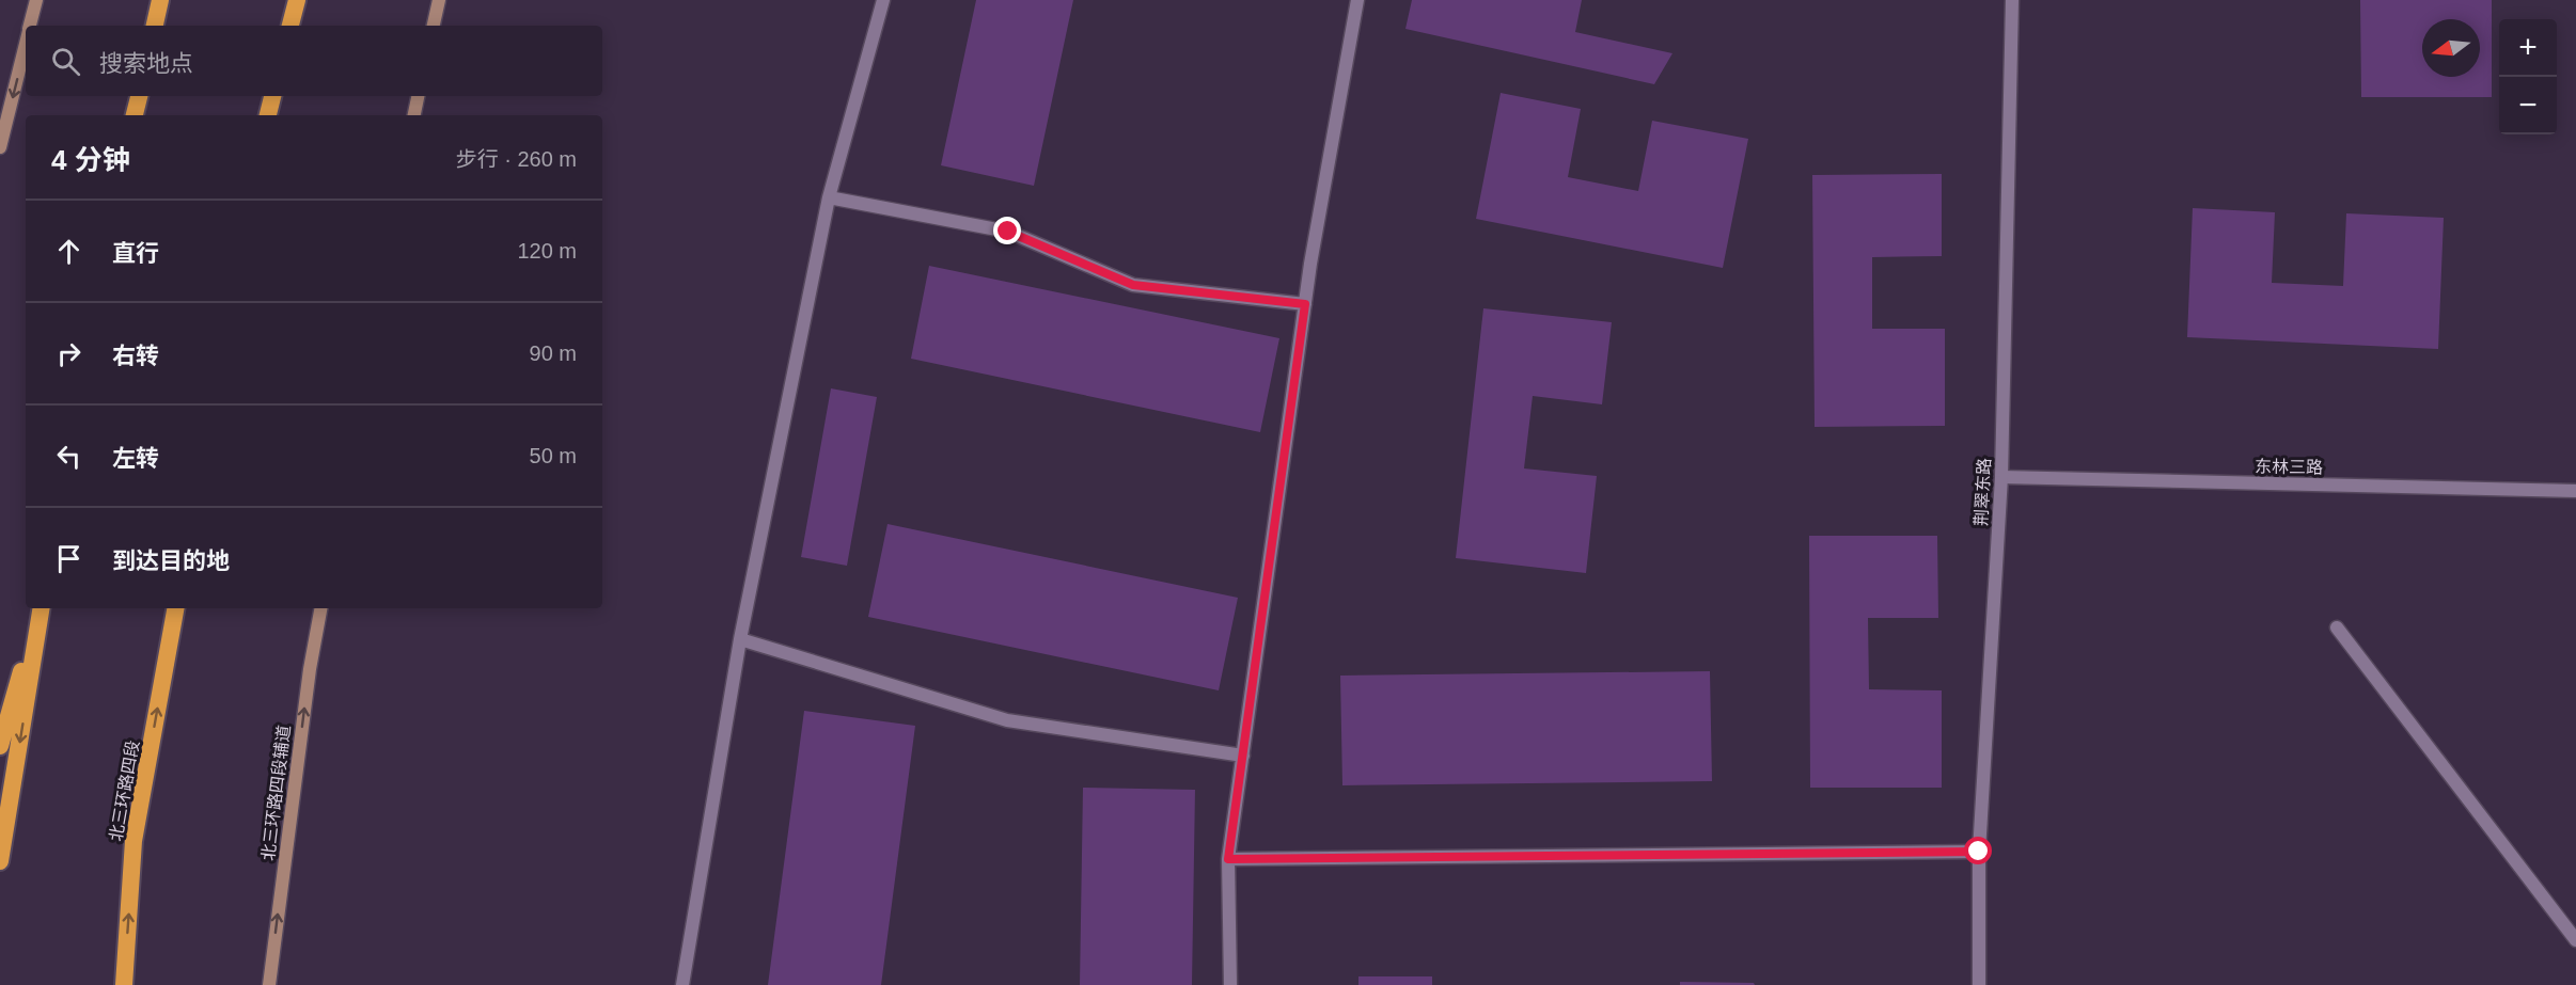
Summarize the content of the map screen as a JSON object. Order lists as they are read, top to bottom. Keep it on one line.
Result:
{"streets":{"highway":["北三环路四段"],"main road":["北三环路四段辅道"],"street":["东林三路","荆翠东路"]},"crossings":[["东林三路","荆翠东路"]],"one_way":["北三环路四段辅道"],"north":"left","page":{"map_buttons":["+","−"],"search":"搜索地点","heading":["4 分钟","步行 · 260 m"],"list":[["直行","120 m"],["右转","90 m"],["左转","50 m"],"到达目的地"]}}
